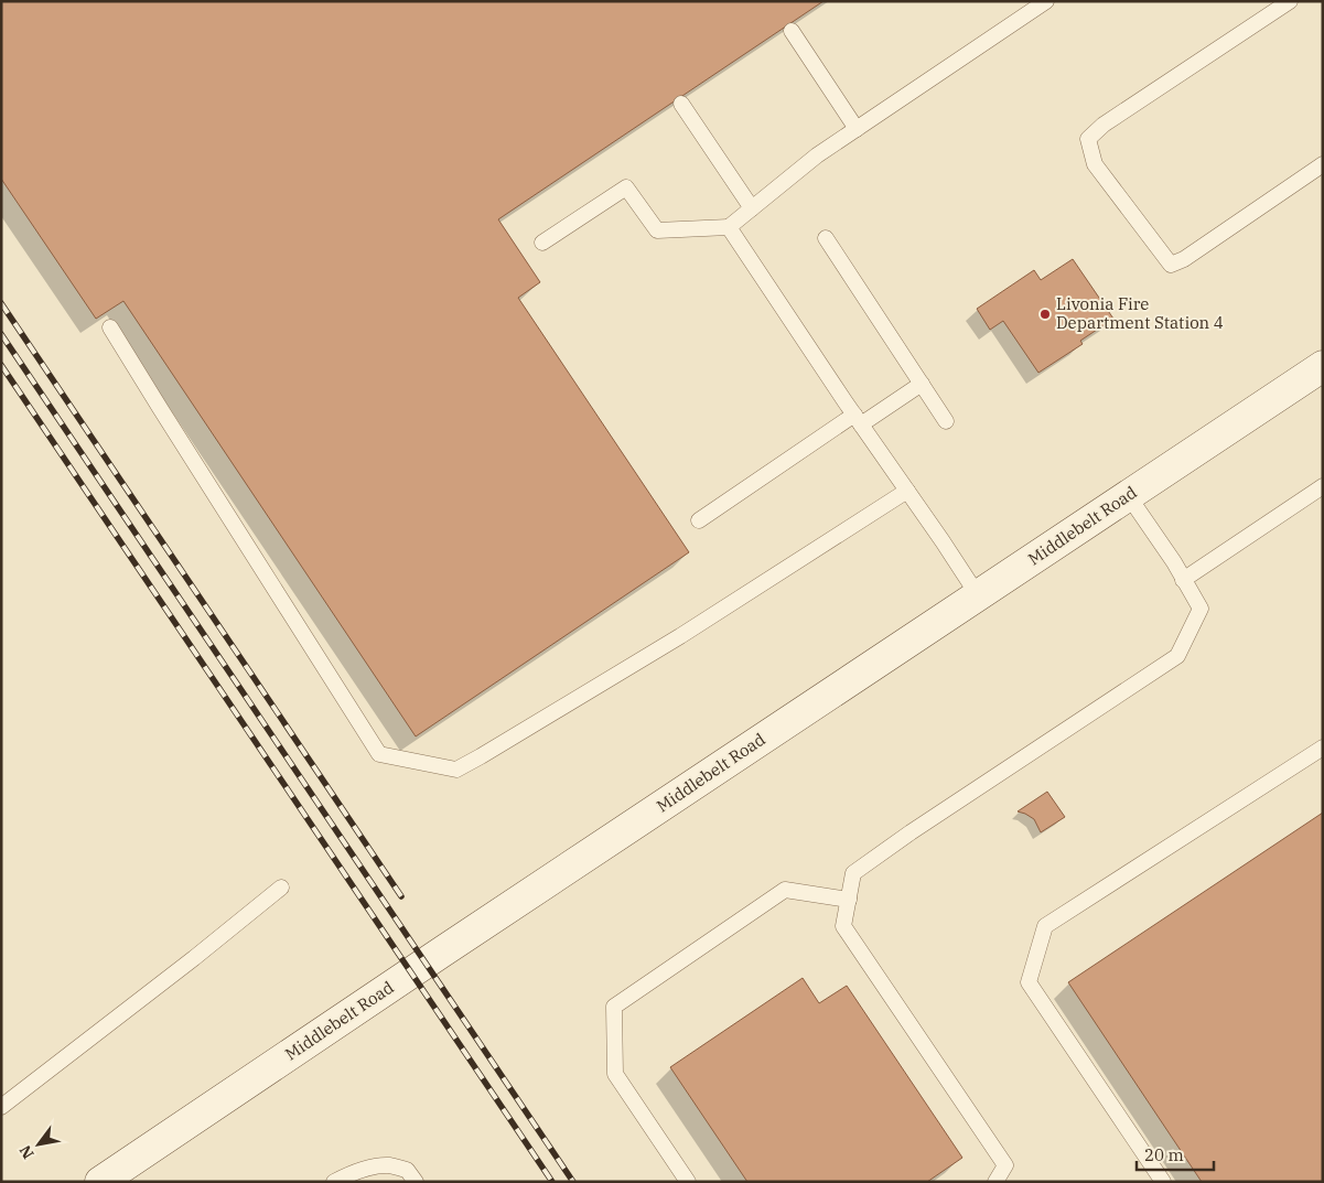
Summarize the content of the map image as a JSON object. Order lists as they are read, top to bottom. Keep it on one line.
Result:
{"streets":{"main road":["Middlebelt Road"]},"places":["Livonia Fire Department Station 4"],"scale_bar":"20 m","north":"bottom left"}
